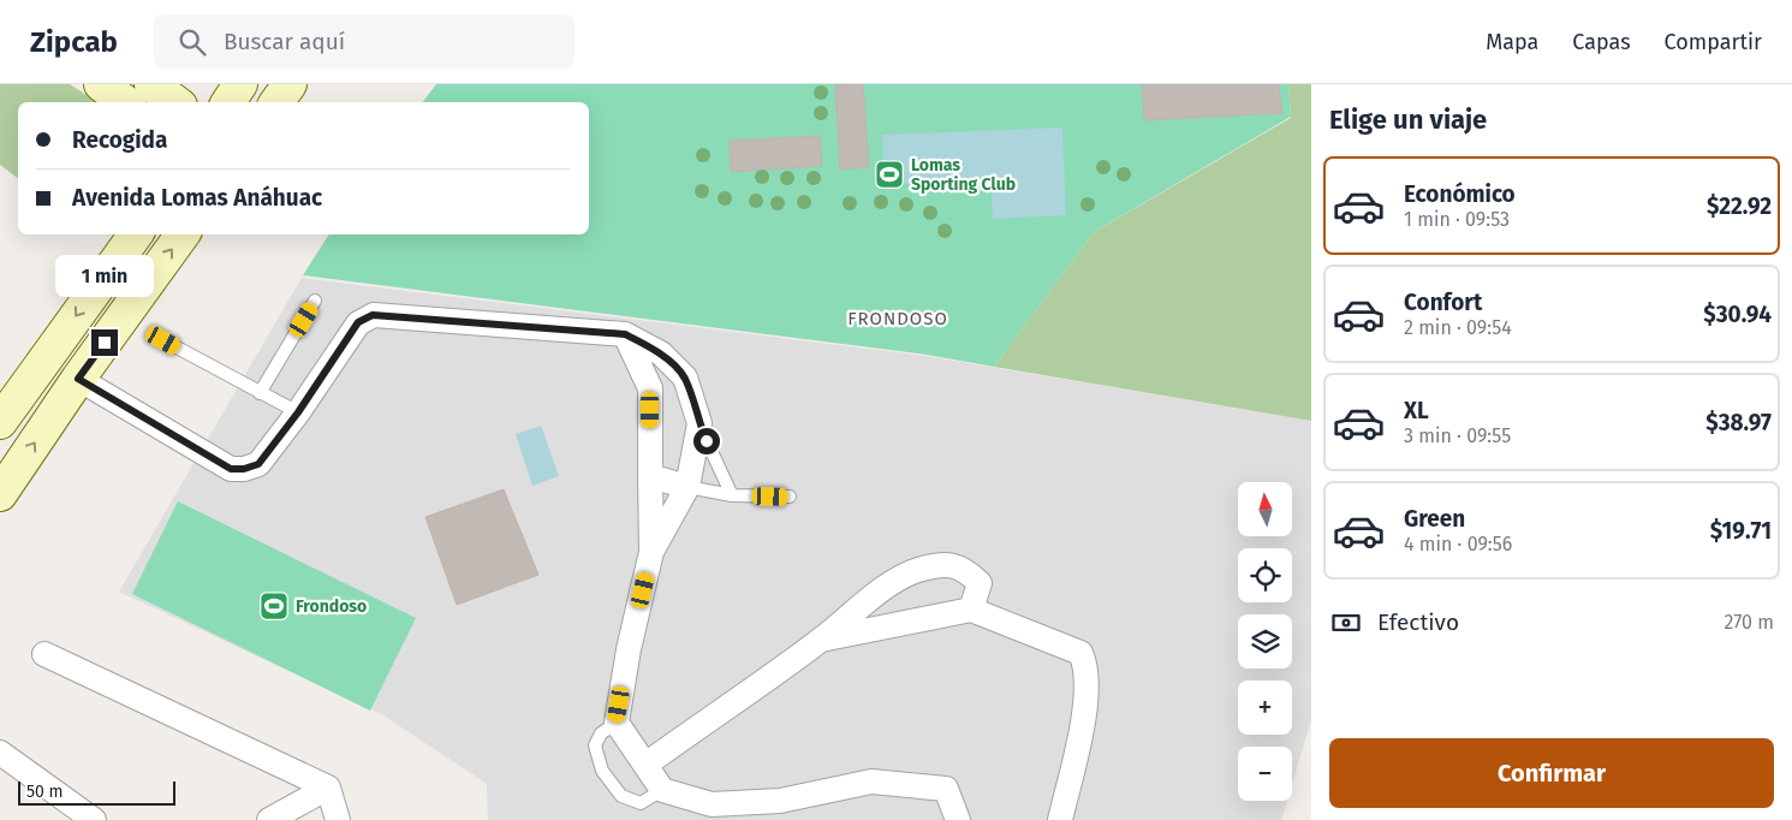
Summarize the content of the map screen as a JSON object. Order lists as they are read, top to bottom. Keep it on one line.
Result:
{"districts":["FRONDOSO"],"places":{"sports":["Lomas Sporting Club","Frondoso"]},"scale_bar":"50 m","north":"top","page":{"header":"Zipcab","search":"Buscar aquí","nav":["Mapa","Capas","Compartir"],"heading":"Elige un viaje","banner":["Recogida","Avenida Lomas Anáhuac"],"list":[{"name":"Económico","note":"1 min · 09:53","value":"$22.92"},{"name":"Confort","note":"2 min · 09:54","value":"$30.94"},{"name":"XL","note":"3 min · 09:55","value":"$38.97"},{"name":"Green","note":"4 min · 09:56","value":"$19.71"}],"bubble":"1 min","map_buttons":["+","−"],"pay":["Efectivo","270 m"],"buttons":"Confirmar","scale":"50 m"}}
